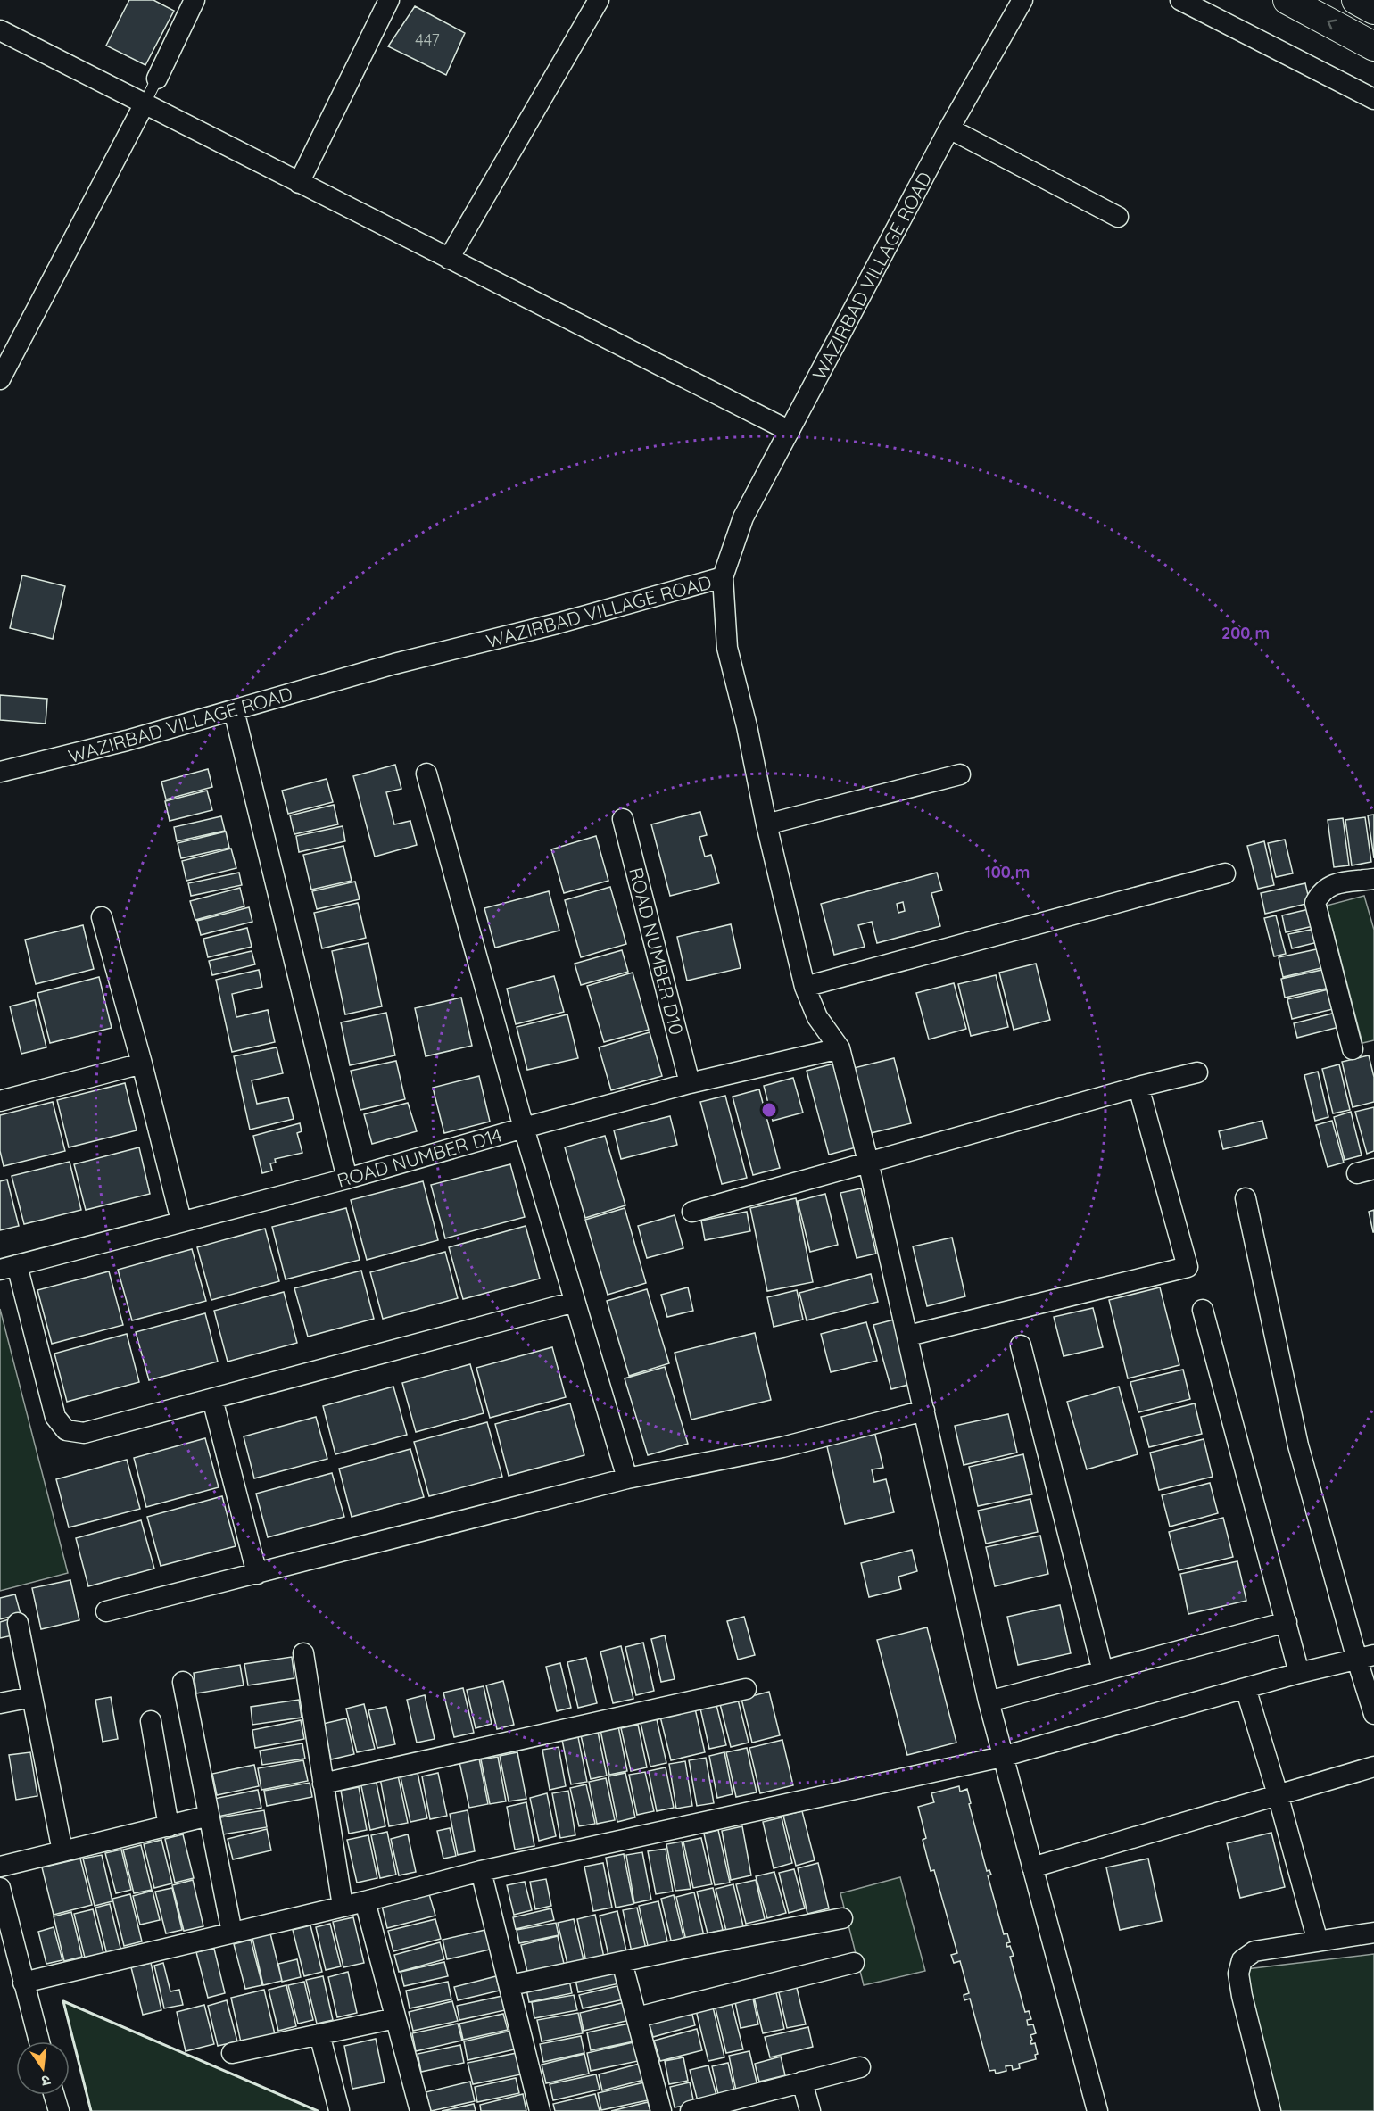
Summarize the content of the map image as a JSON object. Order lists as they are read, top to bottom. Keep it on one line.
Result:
{"streets":{"street":["WAZIRBAD VILLAGE ROAD","ROAD NUMBER D10","ROAD NUMBER D14"]},"crossings":[["ROAD NUMBER D10","ROAD NUMBER D14"]],"house_numbers":["447"],"north":"bottom","rings":["200 m","100 m"]}
